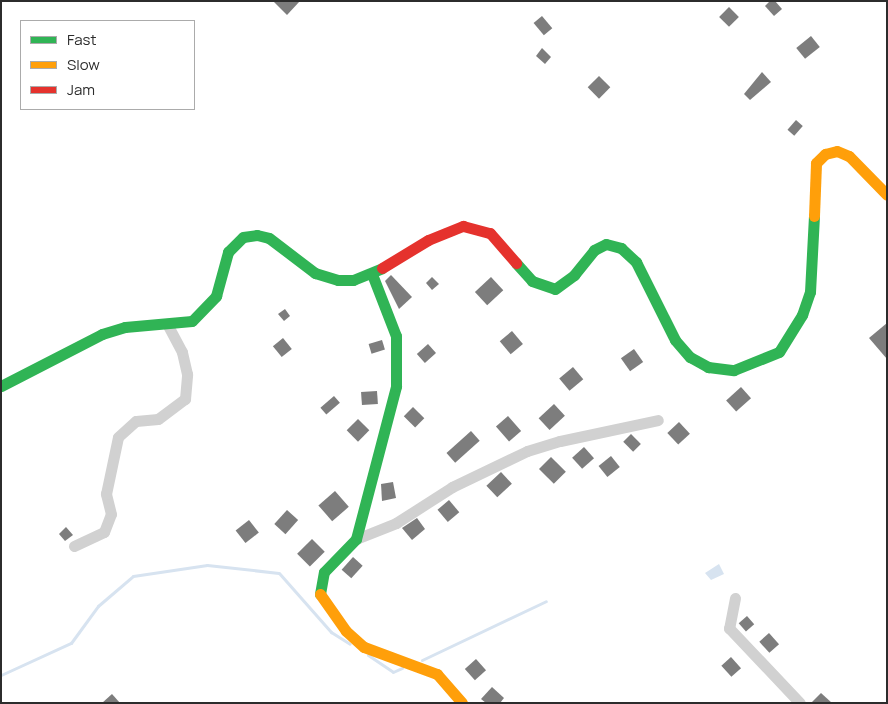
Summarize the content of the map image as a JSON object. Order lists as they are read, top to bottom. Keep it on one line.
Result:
{"legend":["Fast","Slow","Jam"]}
